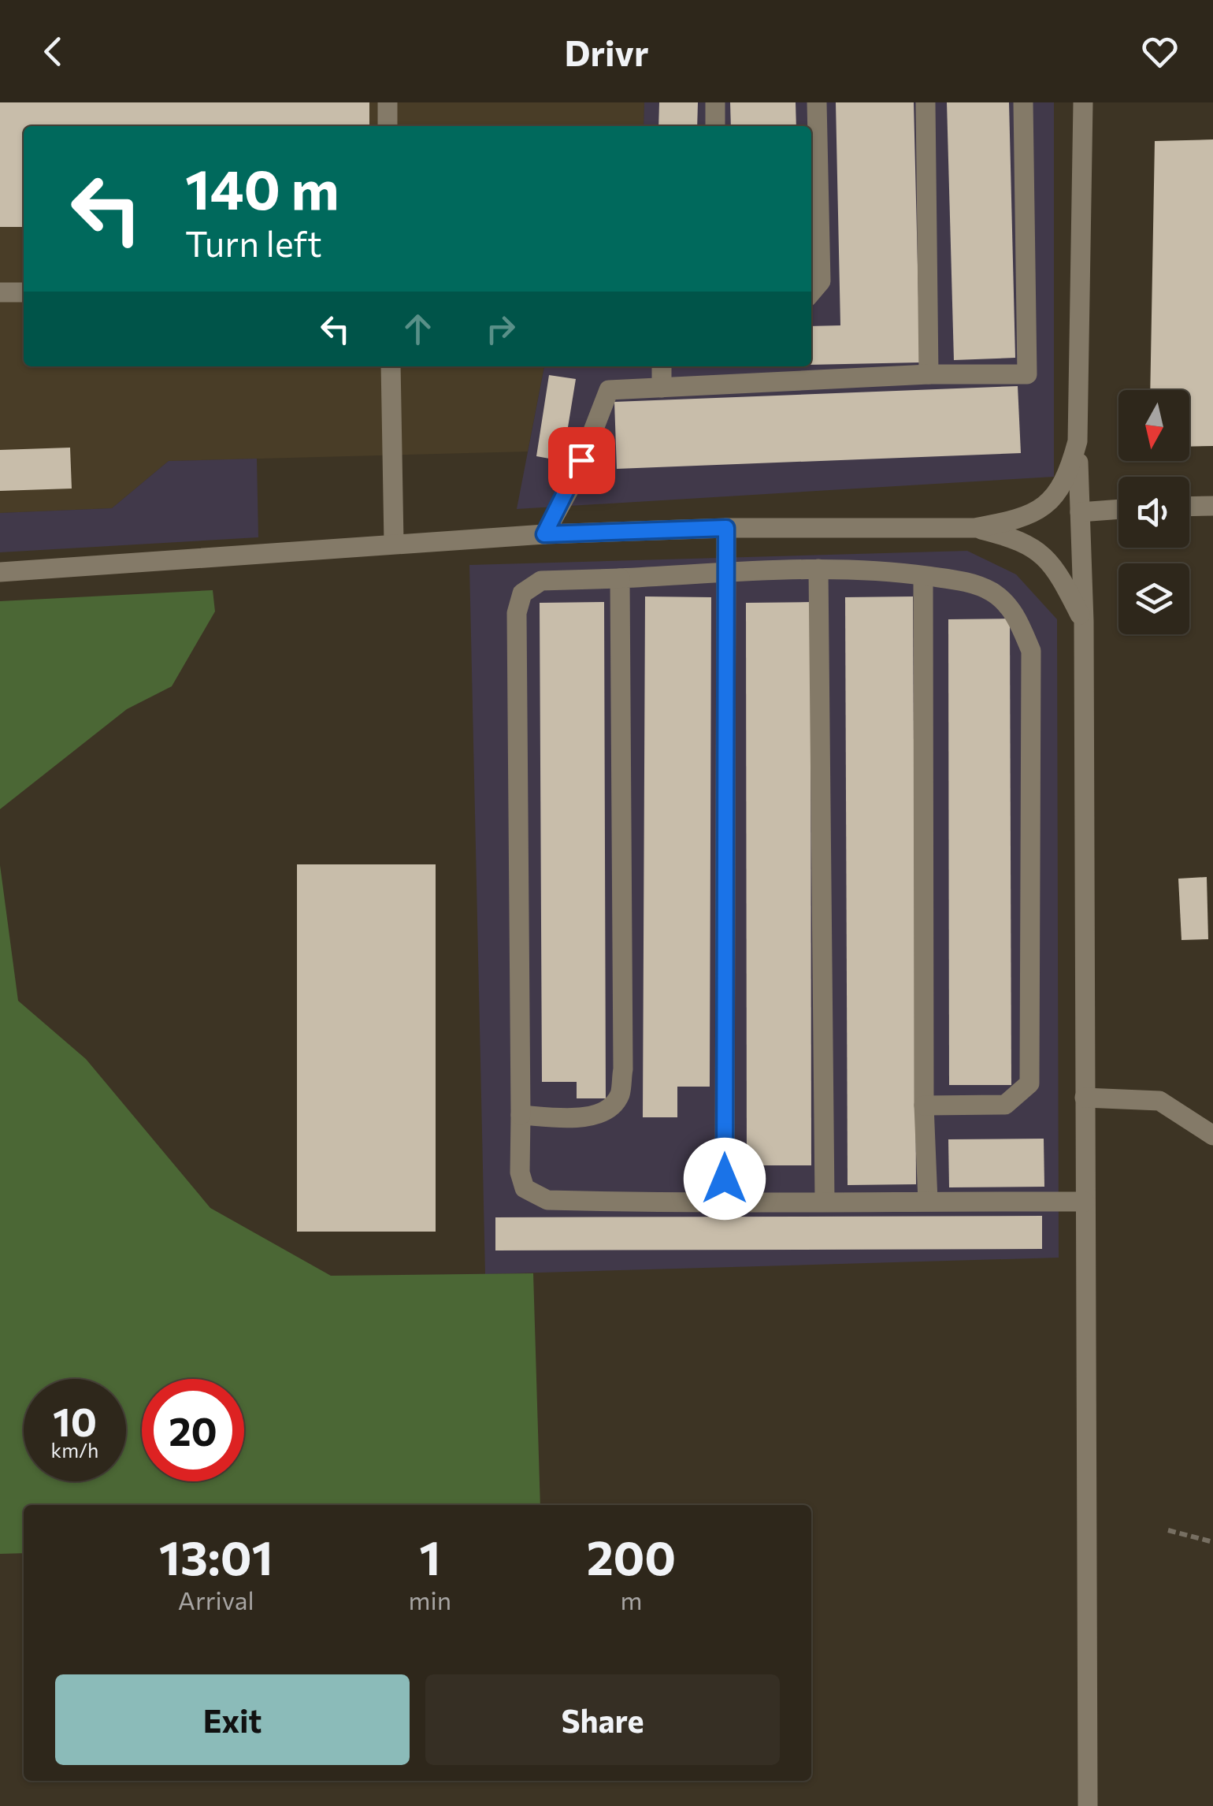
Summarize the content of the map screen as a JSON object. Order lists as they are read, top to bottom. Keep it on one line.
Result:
{"north":"bottom","page":{"header":"Drivr","turn":["140 m","Turn left"],"speed":"10 km/h","limit":"20","eta":["13:01","Arrival","1","min","200","m"],"buttons":["Exit","Share"]}}
